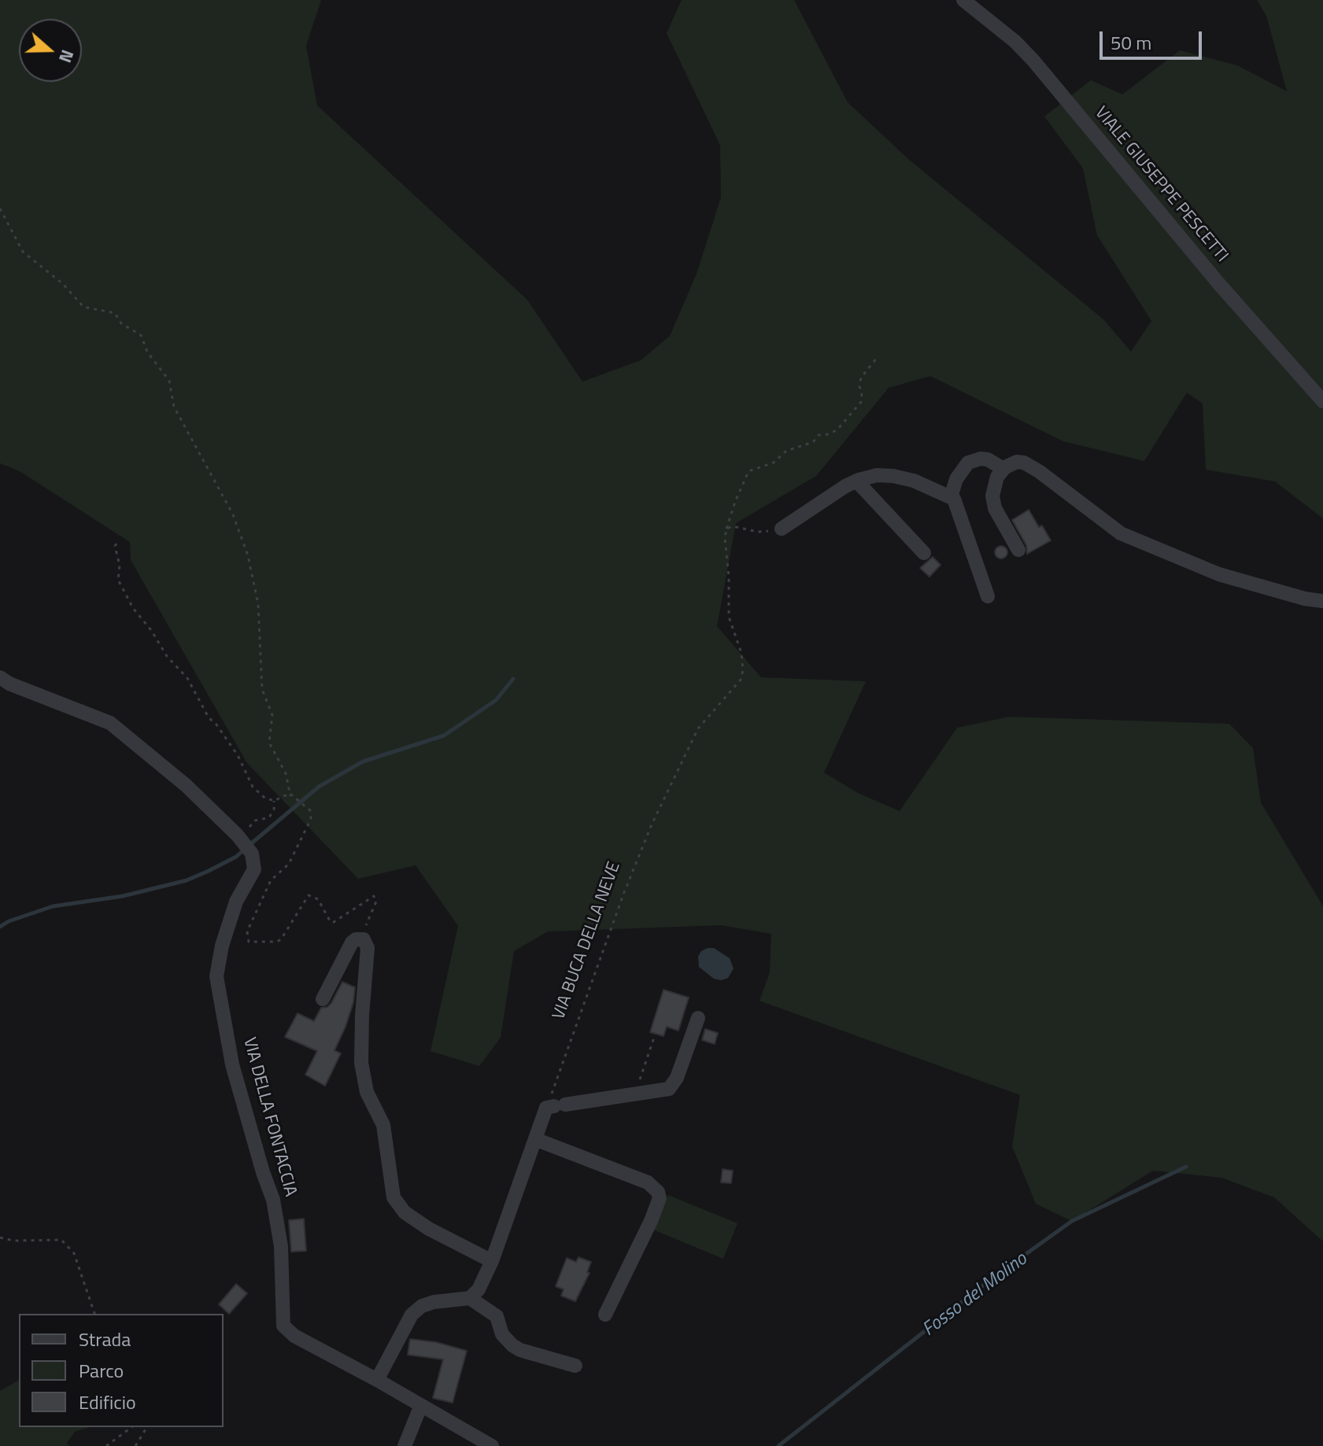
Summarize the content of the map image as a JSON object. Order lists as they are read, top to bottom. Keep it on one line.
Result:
{"streets":{"street":["VIALE GIUSEPPE PESCETTI","VIA DELLA FONTACCIA"],"path":["VIA BUCA DELLA NEVE"]},"water":["Fosso del Molino"],"legend":["Strada","Parco","Edificio"],"scale_bar":"50 m","north":"right"}
